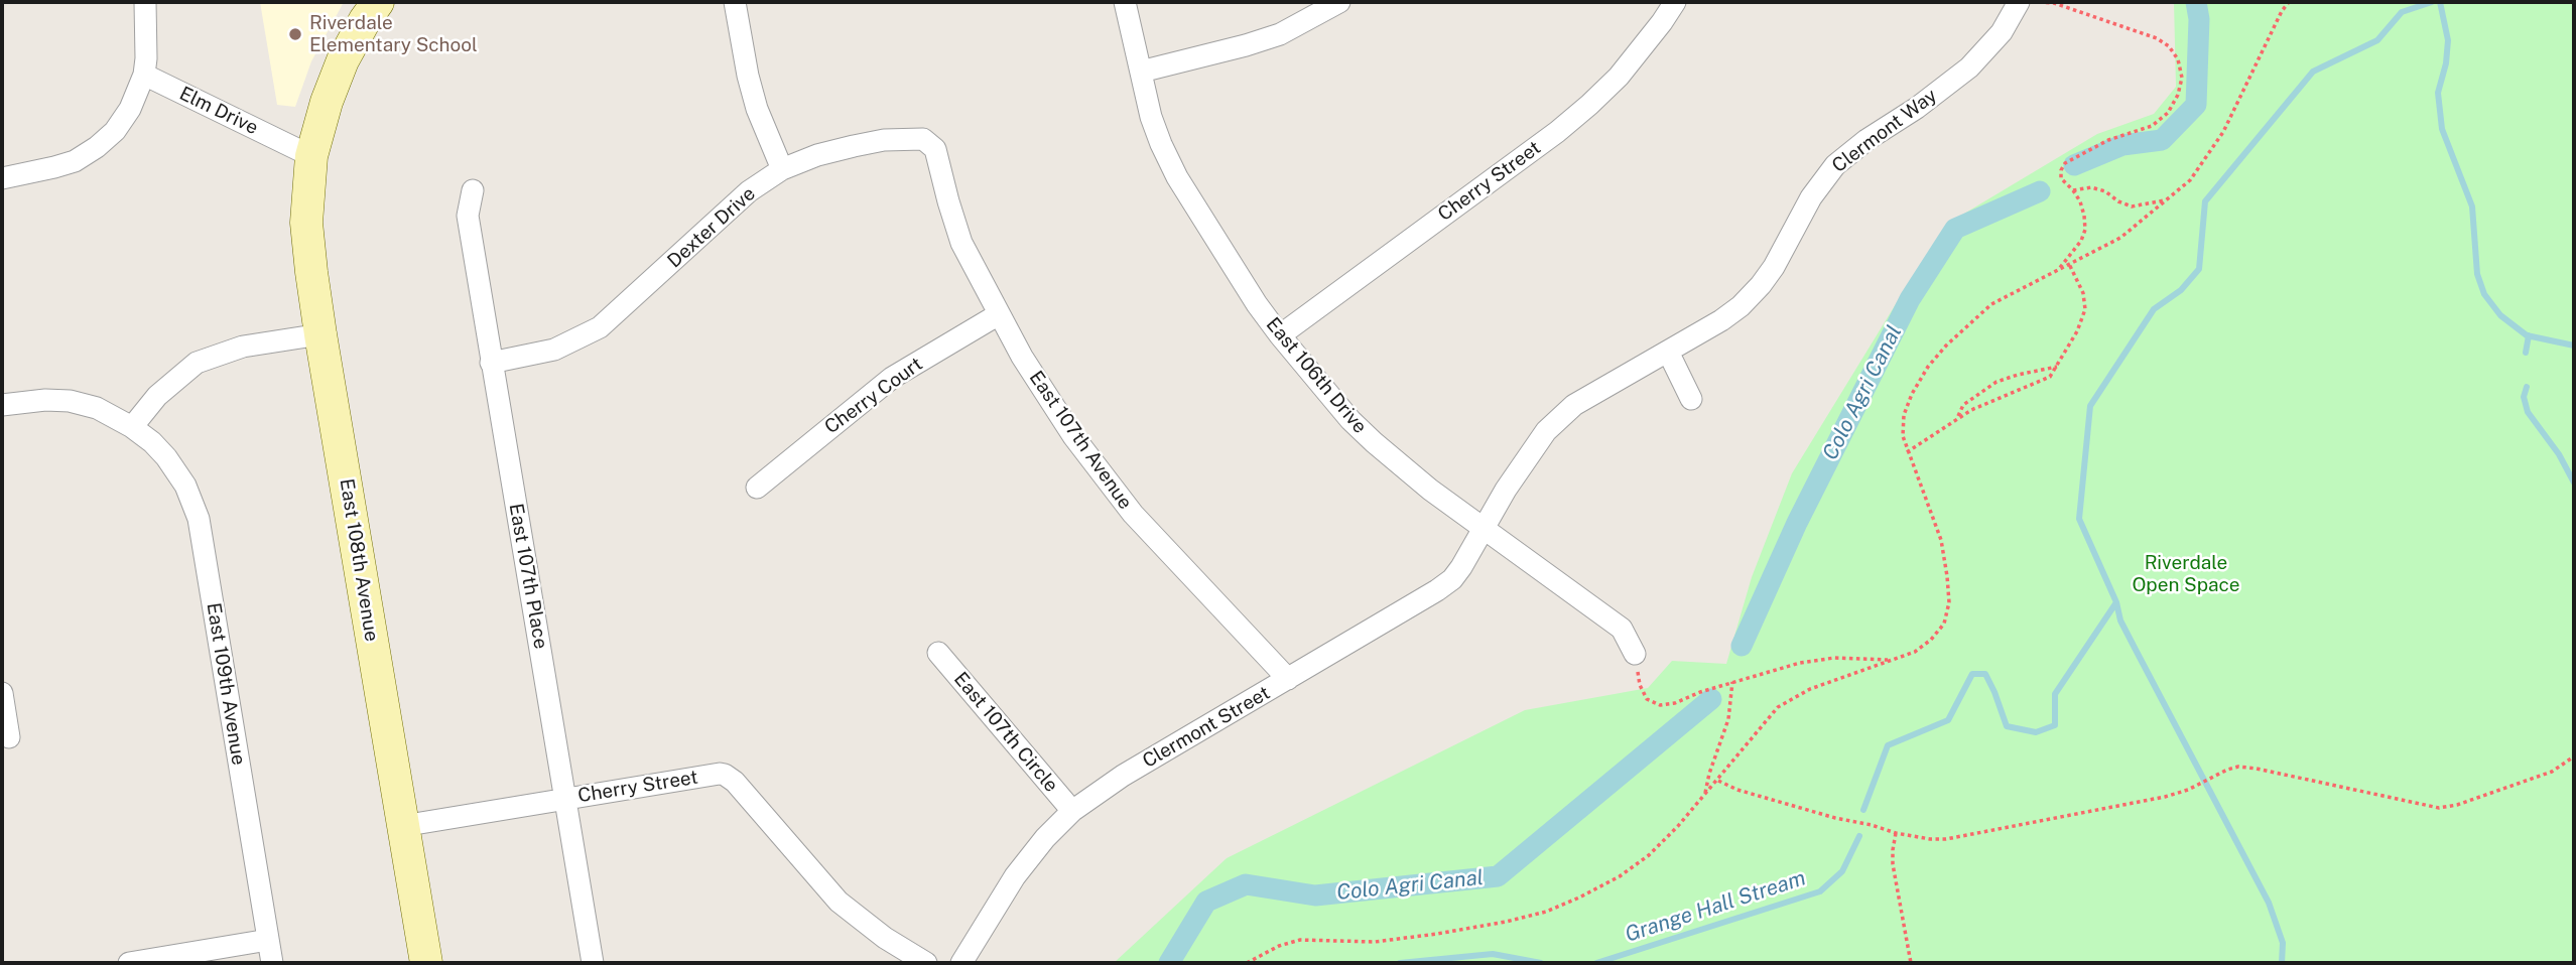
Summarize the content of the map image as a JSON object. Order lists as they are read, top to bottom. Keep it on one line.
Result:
{"streets":{"street":["Elm Drive","Clermont Way","Cherry Street","Dexter Drive","East 106th Drive","Cherry Court","East 107th Avenue","East 108th Avenue","East 107th Place","East 109th Avenue","Clermont Street","East 107th Circle"]},"crossings":[["Elm Drive","East 108th Avenue"],["Clermont Way","East 106th Drive"],["Clermont Way","Clermont Street"],["Cherry Street","East 106th Drive"],["Cherry Street","East 108th Avenue"],["Cherry Street","East 107th Place"],["Dexter Drive","East 107th Avenue"],["Dexter Drive","East 107th Place"],["East 106th Drive","Clermont Street"],["Cherry Court","East 107th Avenue"],["East 107th Avenue","Clermont Street"],["Clermont Street","East 107th Circle"]],"water":["Colo Agri Canal","Grange Hall Stream"],"parks":["Riverdale Open Space"],"places":["Riverdale Elementary School"]}
